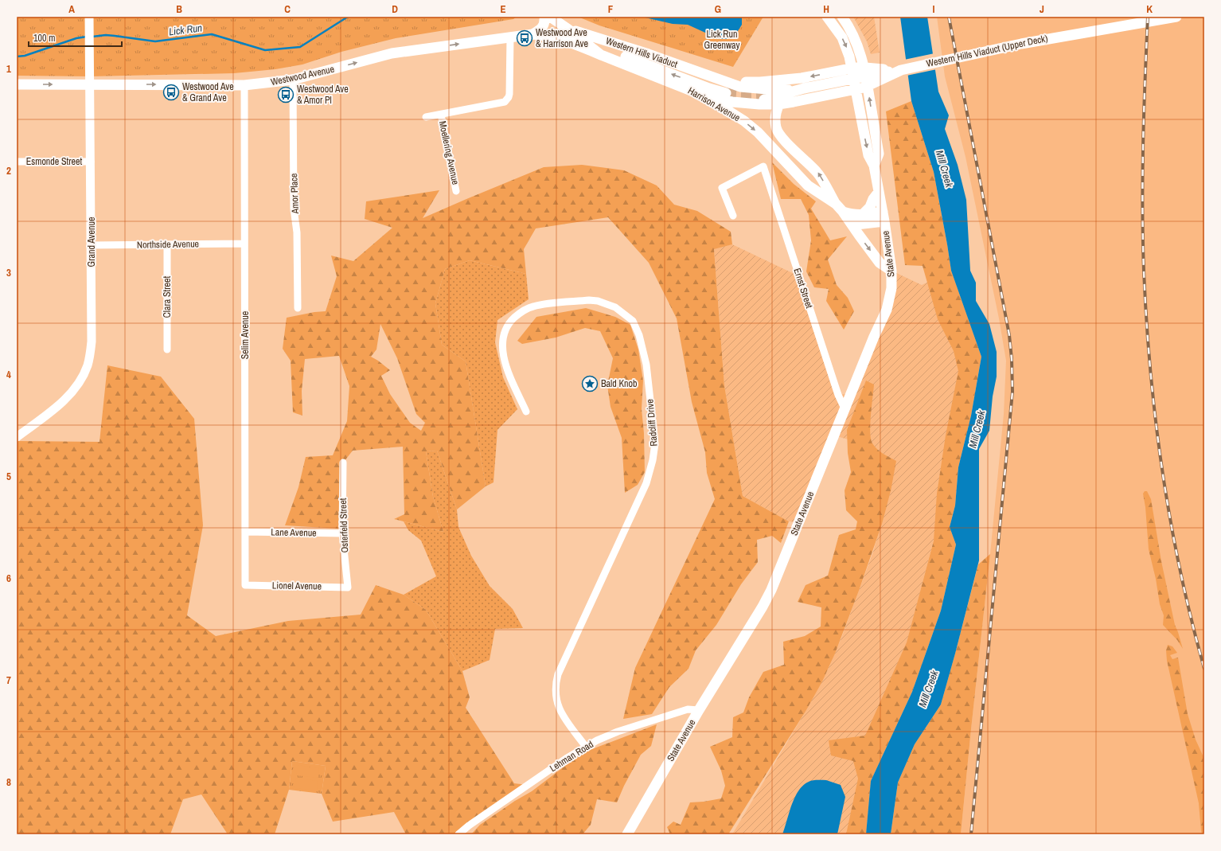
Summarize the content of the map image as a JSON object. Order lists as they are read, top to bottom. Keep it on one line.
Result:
{"streets":{"main road":["Western Hills Viaduct (Upper Deck)","Western Hills Viaduct","Westwood Avenue","Harrison Avenue","State Avenue"],"street":["Moellering Avenue","Esmonde Street","Amor Place","Grand Avenue","Northside Avenue","Ernst Street","Clara Street","Selim Avenue","Radcliff Drive","Osterfeld Street","Lane Avenue","Lionel Avenue","Lehman Road"]},"crossings":[["Western Hills Viaduct (Upper Deck)","Western Hills Viaduct"],["Western Hills Viaduct","Harrison Avenue"],["Westwood Avenue","Harrison Avenue"],["Westwood Avenue","Moellering Avenue"],["Westwood Avenue","Amor Place"],["Westwood Avenue","Grand Avenue"],["Westwood Avenue","Selim Avenue"],["Harrison Avenue","State Avenue"],["Esmonde Street","Grand Avenue"],["Grand Avenue","Northside Avenue"],["Northside Avenue","Clara Street"],["Northside Avenue","Selim Avenue"],["State Avenue","Ernst Street"],["State Avenue","Lehman Road"],["Selim Avenue","Lane Avenue"],["Selim Avenue","Lionel Avenue"],["Radcliff Drive","Lehman Road"],["Osterfeld Street","Lane Avenue"],["Osterfeld Street","Lionel Avenue"]],"one_way":["Westwood Avenue","Harrison Avenue"],"water":["Lick Run","Mill Creek"],"parks":["Lick Run Greenway"],"places":{"bus stop":["Westwood Ave & Harrison Ave","Westwood Ave & Grand Ave","Westwood Ave & Amor Pl"],"place":["Bald Knob"]},"scale_bar":"100 m","grid":{"columns":["A","B","C","D","E","F","G","H","I","J","K"],"rows":["1","2","3","4","5","6","7","8"]}}
